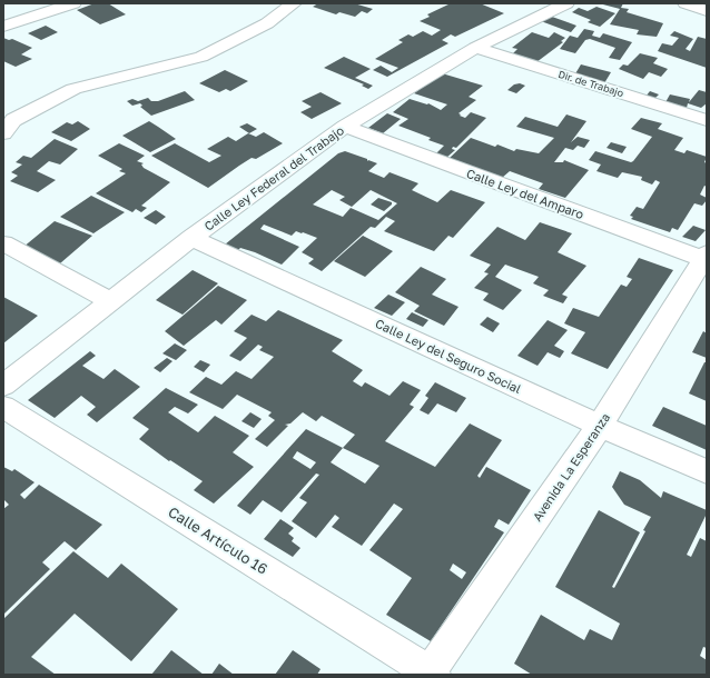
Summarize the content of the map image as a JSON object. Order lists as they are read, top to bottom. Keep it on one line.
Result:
{"streets":{"street":["Dir. de Trabajo","Calle Ley Federal del Trabajo","Calle Ley del Amparo","Calle Ley del Seguro Social","Avenida La Esperanza","Calle Artículo 16"]},"crossings":[["Dir. de Trabajo","Calle Ley Federal del Trabajo"],["Calle Ley Federal del Trabajo","Calle Ley del Amparo"],["Calle Ley Federal del Trabajo","Calle Ley del Seguro Social"],["Calle Ley del Amparo","Avenida La Esperanza"],["Calle Ley del Seguro Social","Avenida La Esperanza"],["Avenida La Esperanza","Calle Artículo 16"]]}
